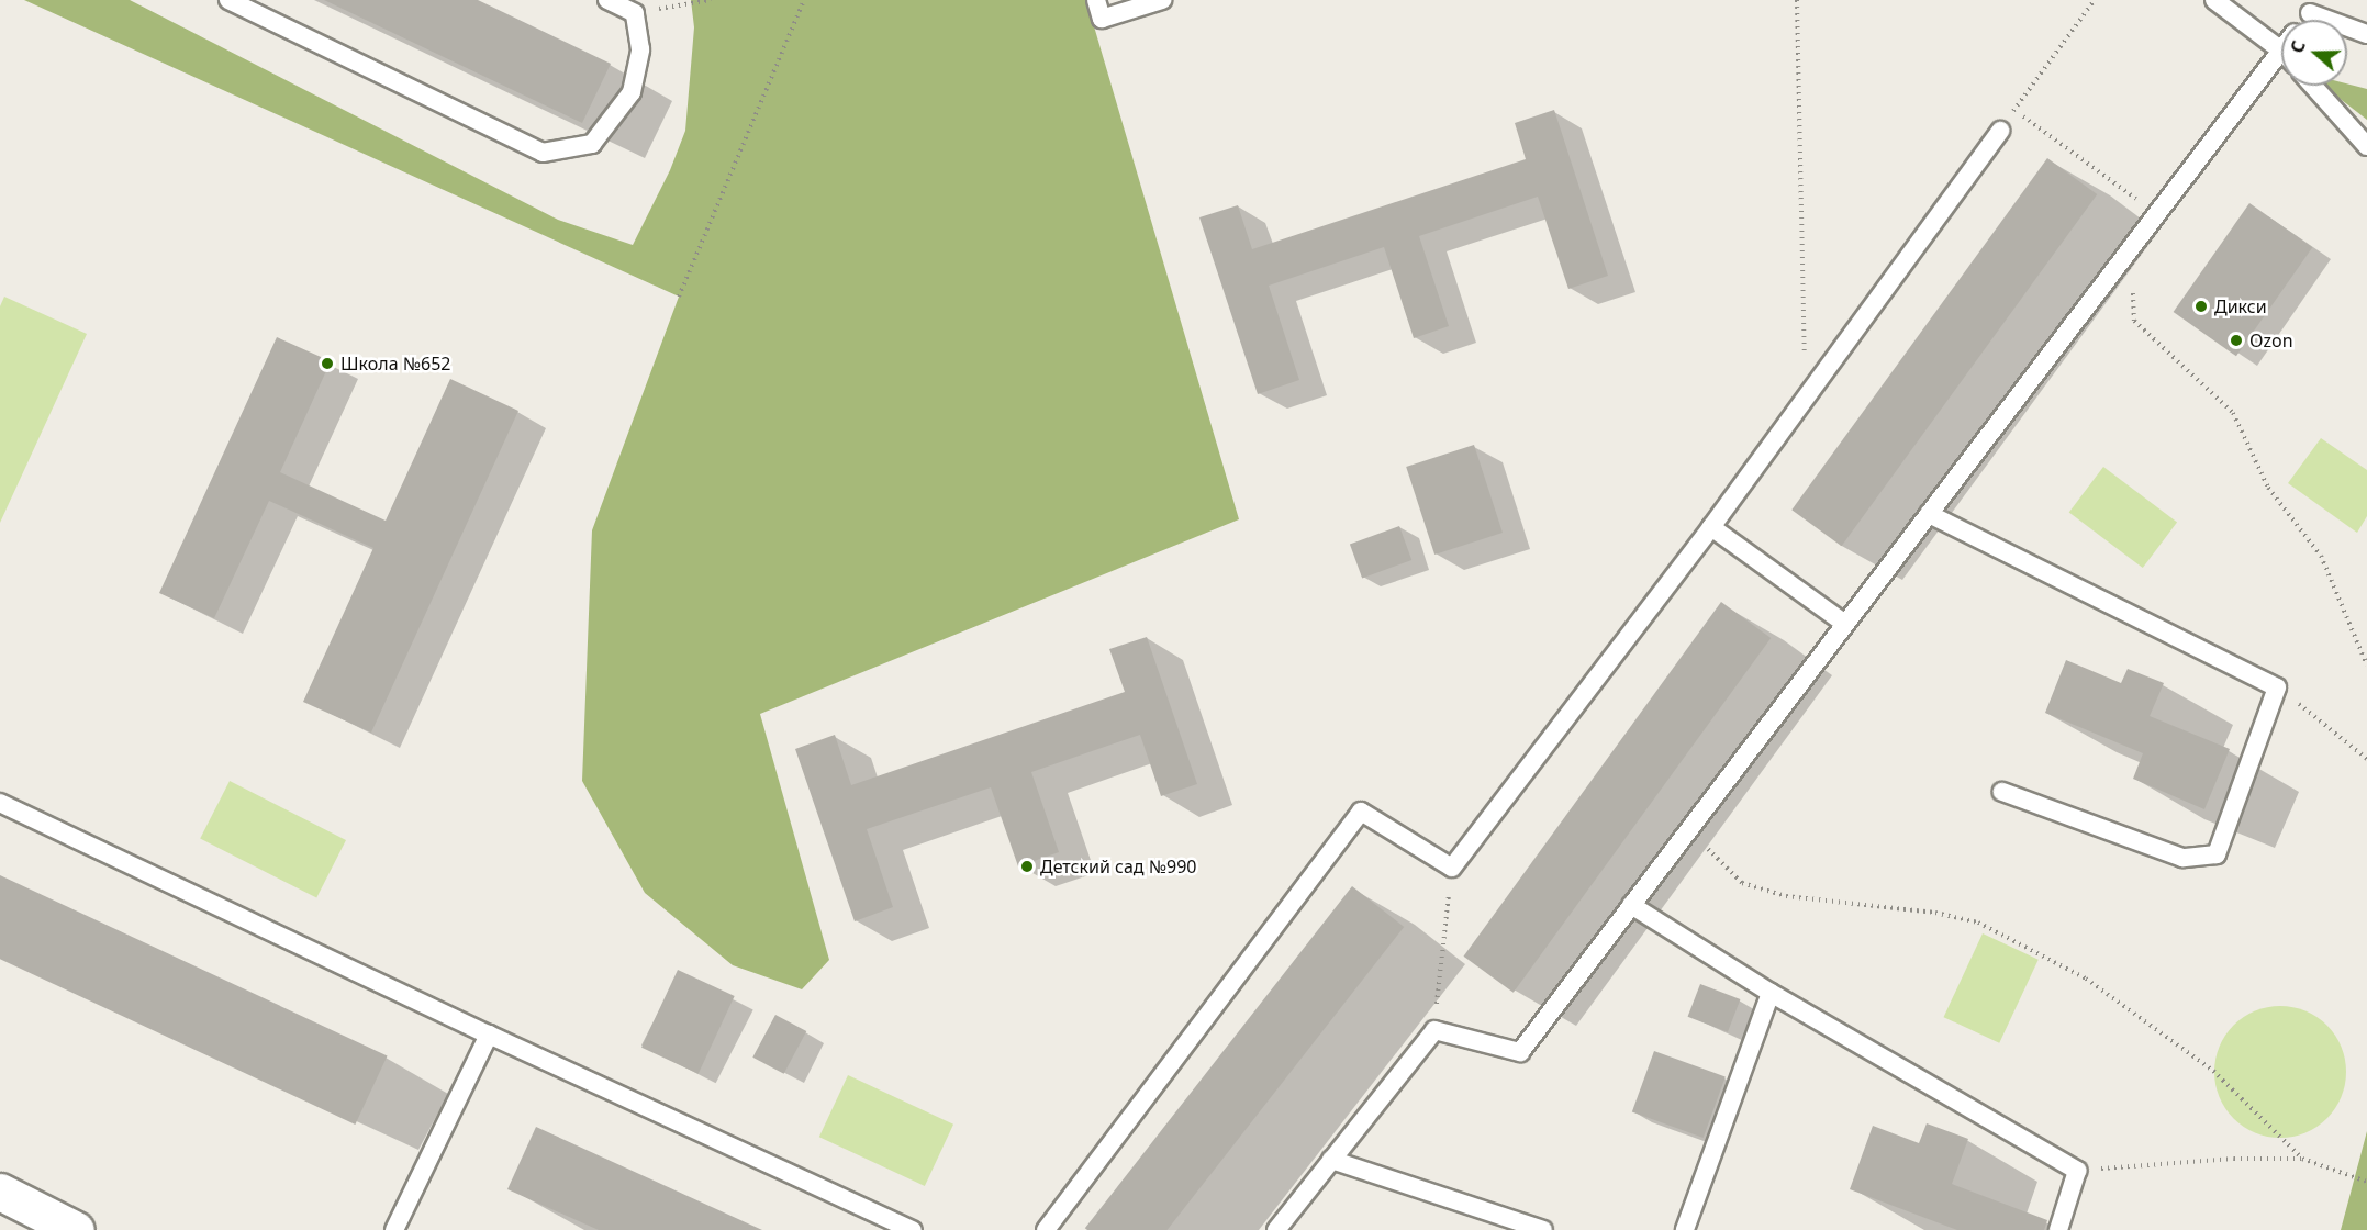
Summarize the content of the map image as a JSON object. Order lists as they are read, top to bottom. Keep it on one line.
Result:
{"places":["Дикси","Ozon","Школа №652","Детский сад №990"],"north":"left"}
